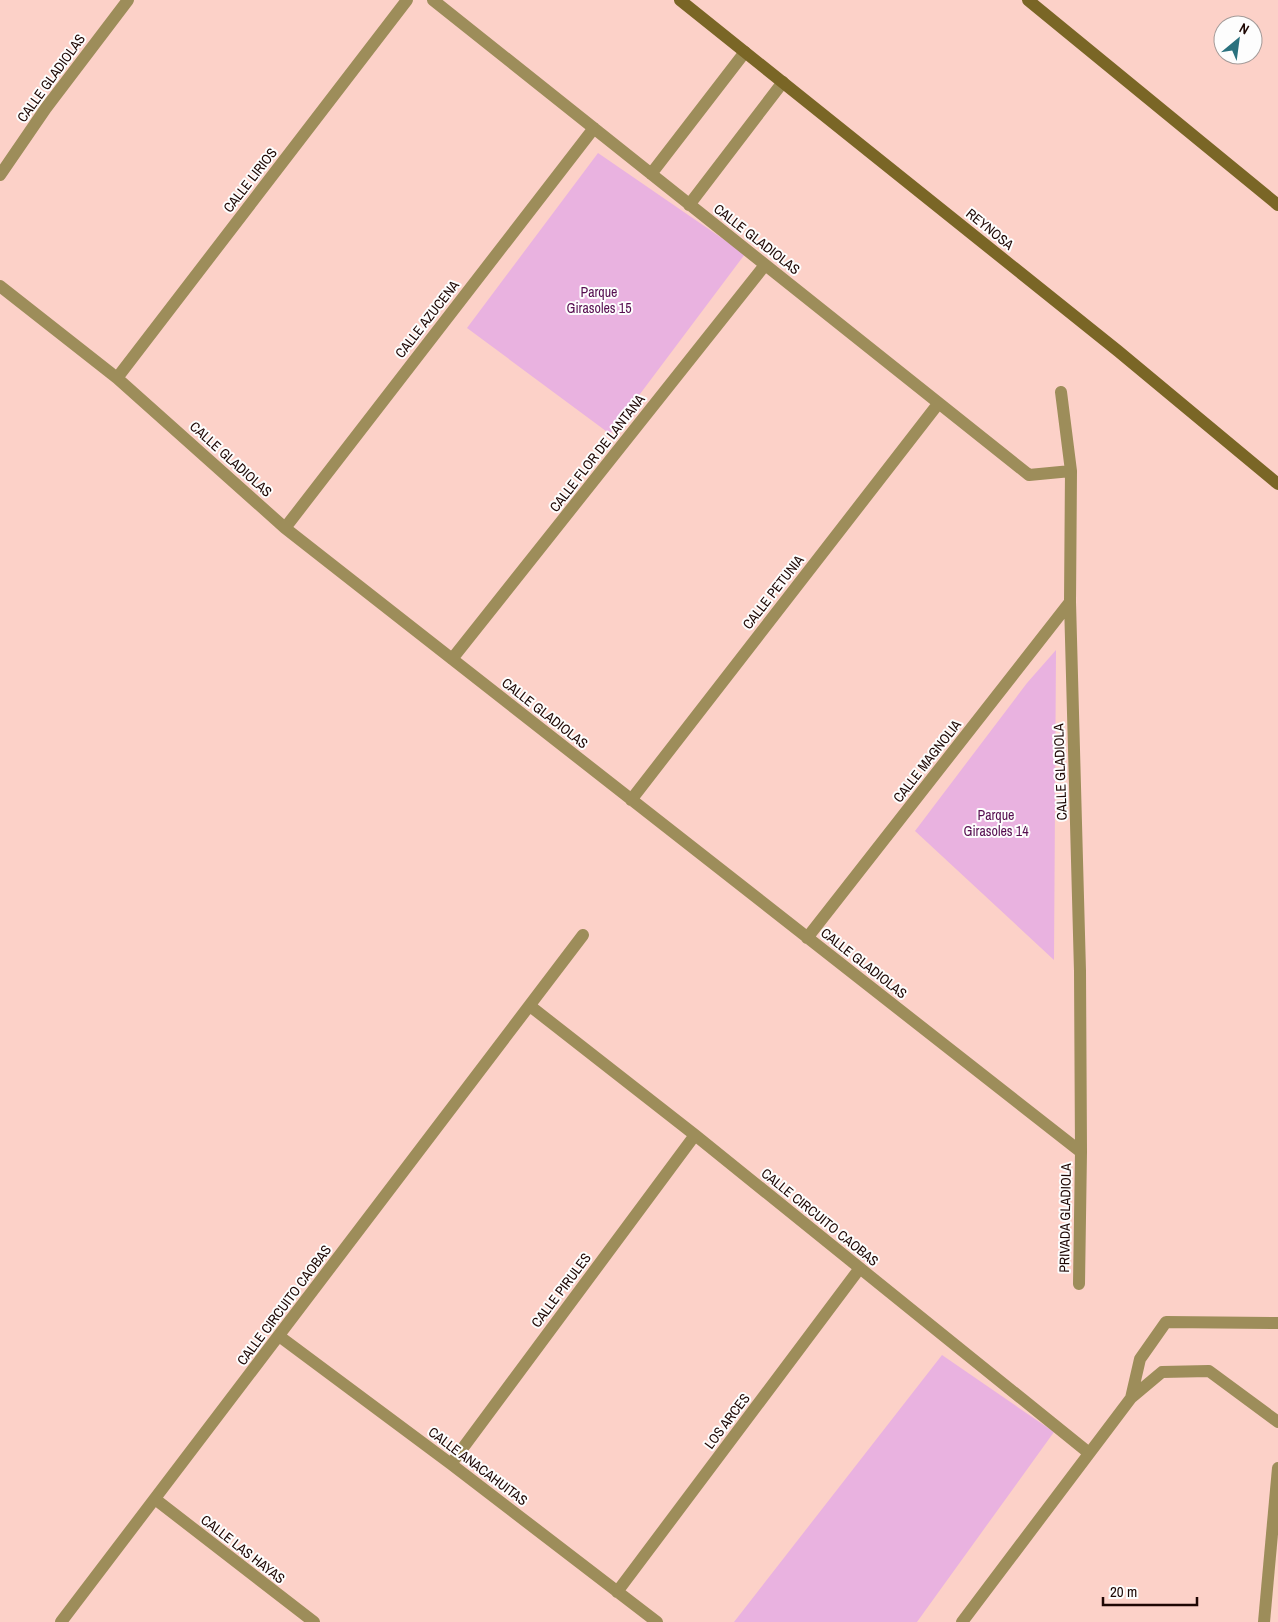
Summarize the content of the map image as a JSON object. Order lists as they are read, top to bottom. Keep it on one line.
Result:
{"streets":{"main road":["REYNOSA"],"street":["CALLE GLADIOLAS","CALLE LIRIOS","CALLE AZUCENA","CALLE FLOR DE LANTANA","CALLE PETUNIA","CALLE MAGNOLIA","CALLE GLADIOLA","CALLE CIRCUITO CAOBAS","PRIVADA GLADIOLA","CALLE PIRULES","LOS ARCES","CALLE ANACAHUITAS","CALLE LAS HAYAS"]},"crossings":[["CALLE GLADIOLAS","CALLE LIRIOS"],["CALLE GLADIOLAS","CALLE AZUCENA"],["CALLE GLADIOLAS","CALLE FLOR DE LANTANA"],["CALLE GLADIOLAS","CALLE PETUNIA"],["CALLE GLADIOLAS","CALLE MAGNOLIA"],["CALLE GLADIOLAS","CALLE GLADIOLA"],["CALLE GLADIOLAS","PRIVADA GLADIOLA"],["CALLE MAGNOLIA","CALLE GLADIOLA"],["CALLE GLADIOLA","PRIVADA GLADIOLA"],["CALLE CIRCUITO CAOBAS","CALLE PIRULES"],["CALLE CIRCUITO CAOBAS","LOS ARCES"],["CALLE CIRCUITO CAOBAS","CALLE ANACAHUITAS"],["CALLE CIRCUITO CAOBAS","CALLE LAS HAYAS"],["CALLE PIRULES","CALLE ANACAHUITAS"],["LOS ARCES","CALLE ANACAHUITAS"]],"parks":["Parque Girasoles 15","Parque Girasoles 14"],"scale_bar":"20 m","north":"top right"}
